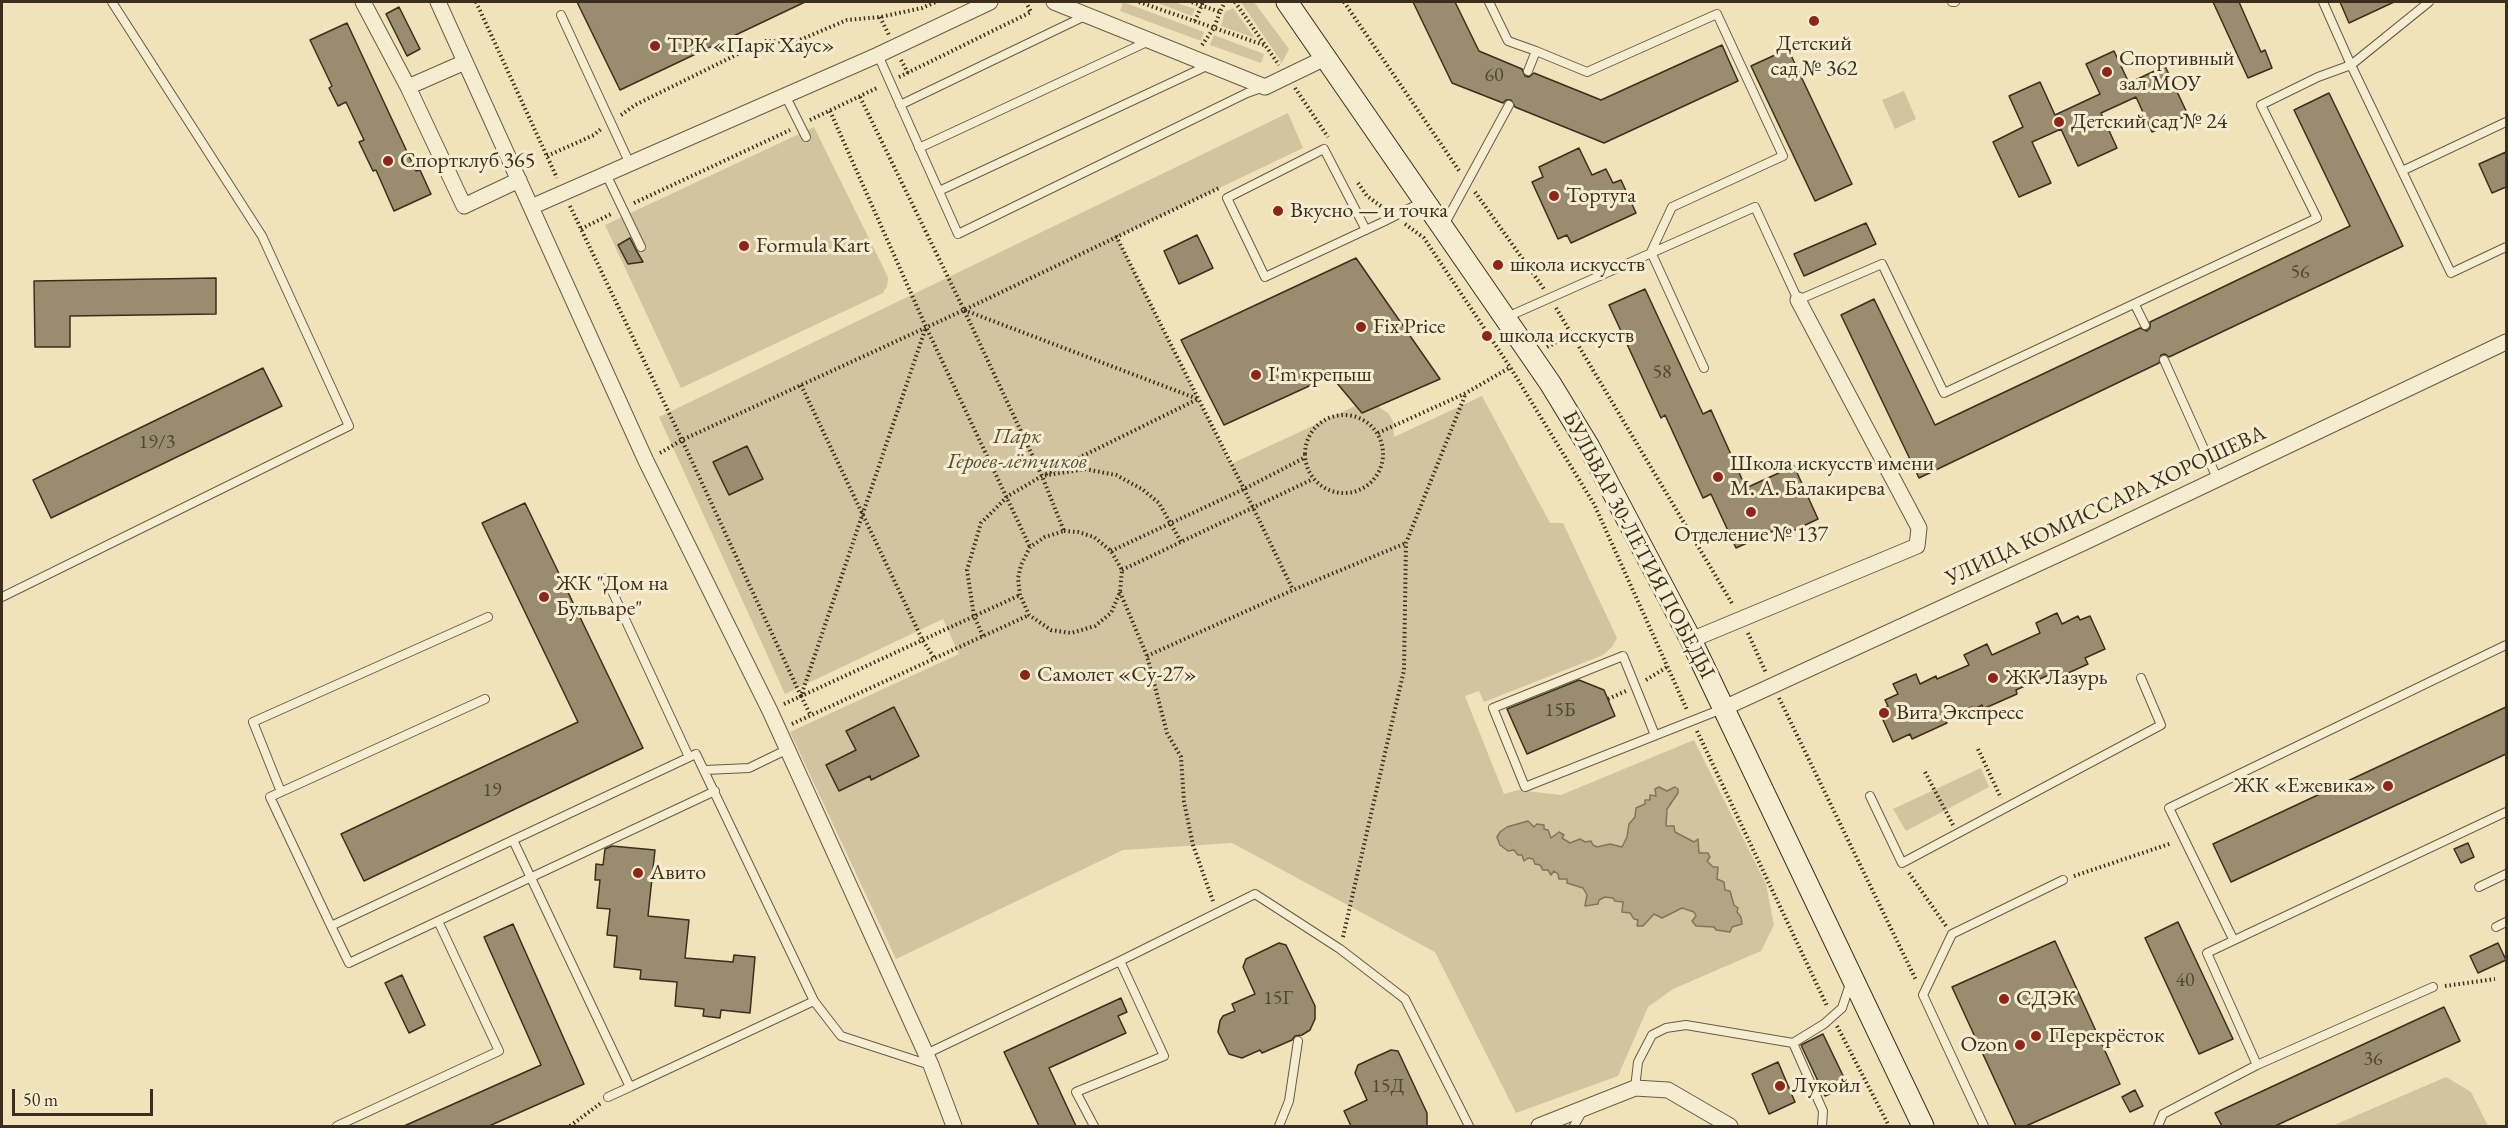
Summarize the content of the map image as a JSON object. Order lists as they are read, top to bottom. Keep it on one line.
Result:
{"streets":{"main road":["БУЛЬВАР 30-ЛЕТИЯ ПОБЕДЫ"],"street":["УЛИЦА КОМИССАРА ХОРОШЕВА"]},"crossings":[["УЛИЦА КОМИССАРА ХОРОШЕВА","БУЛЬВАР 30-ЛЕТИЯ ПОБЕДЫ"]],"parks":["Парк Героев-лётчиков"],"places":["Детский сад № 362","ТРК «Парк Хаус»","Спортивный зал МОУ","Детский сад № 24","Спортклуб 365","Тортуга","Вкусно — и точка","Formula Kart","школа искусств","Fix Price","школа исскуств","I'm крепыш","Школа искусств имени М. А. Балакирева","Отделение № 137","ЖК \"Дом на Бульваре\"","Самолет «Су-27»","ЖК Лазурь","Вита Экспресс","ЖК «Ежевика»","Авито","СДЭК","Перекрёсток","Ozon","Лукойл"],"house_numbers":["60","56","58","19/3","15Б","19","40","15Г","36","15Д"],"scale_bar":"50 m"}
